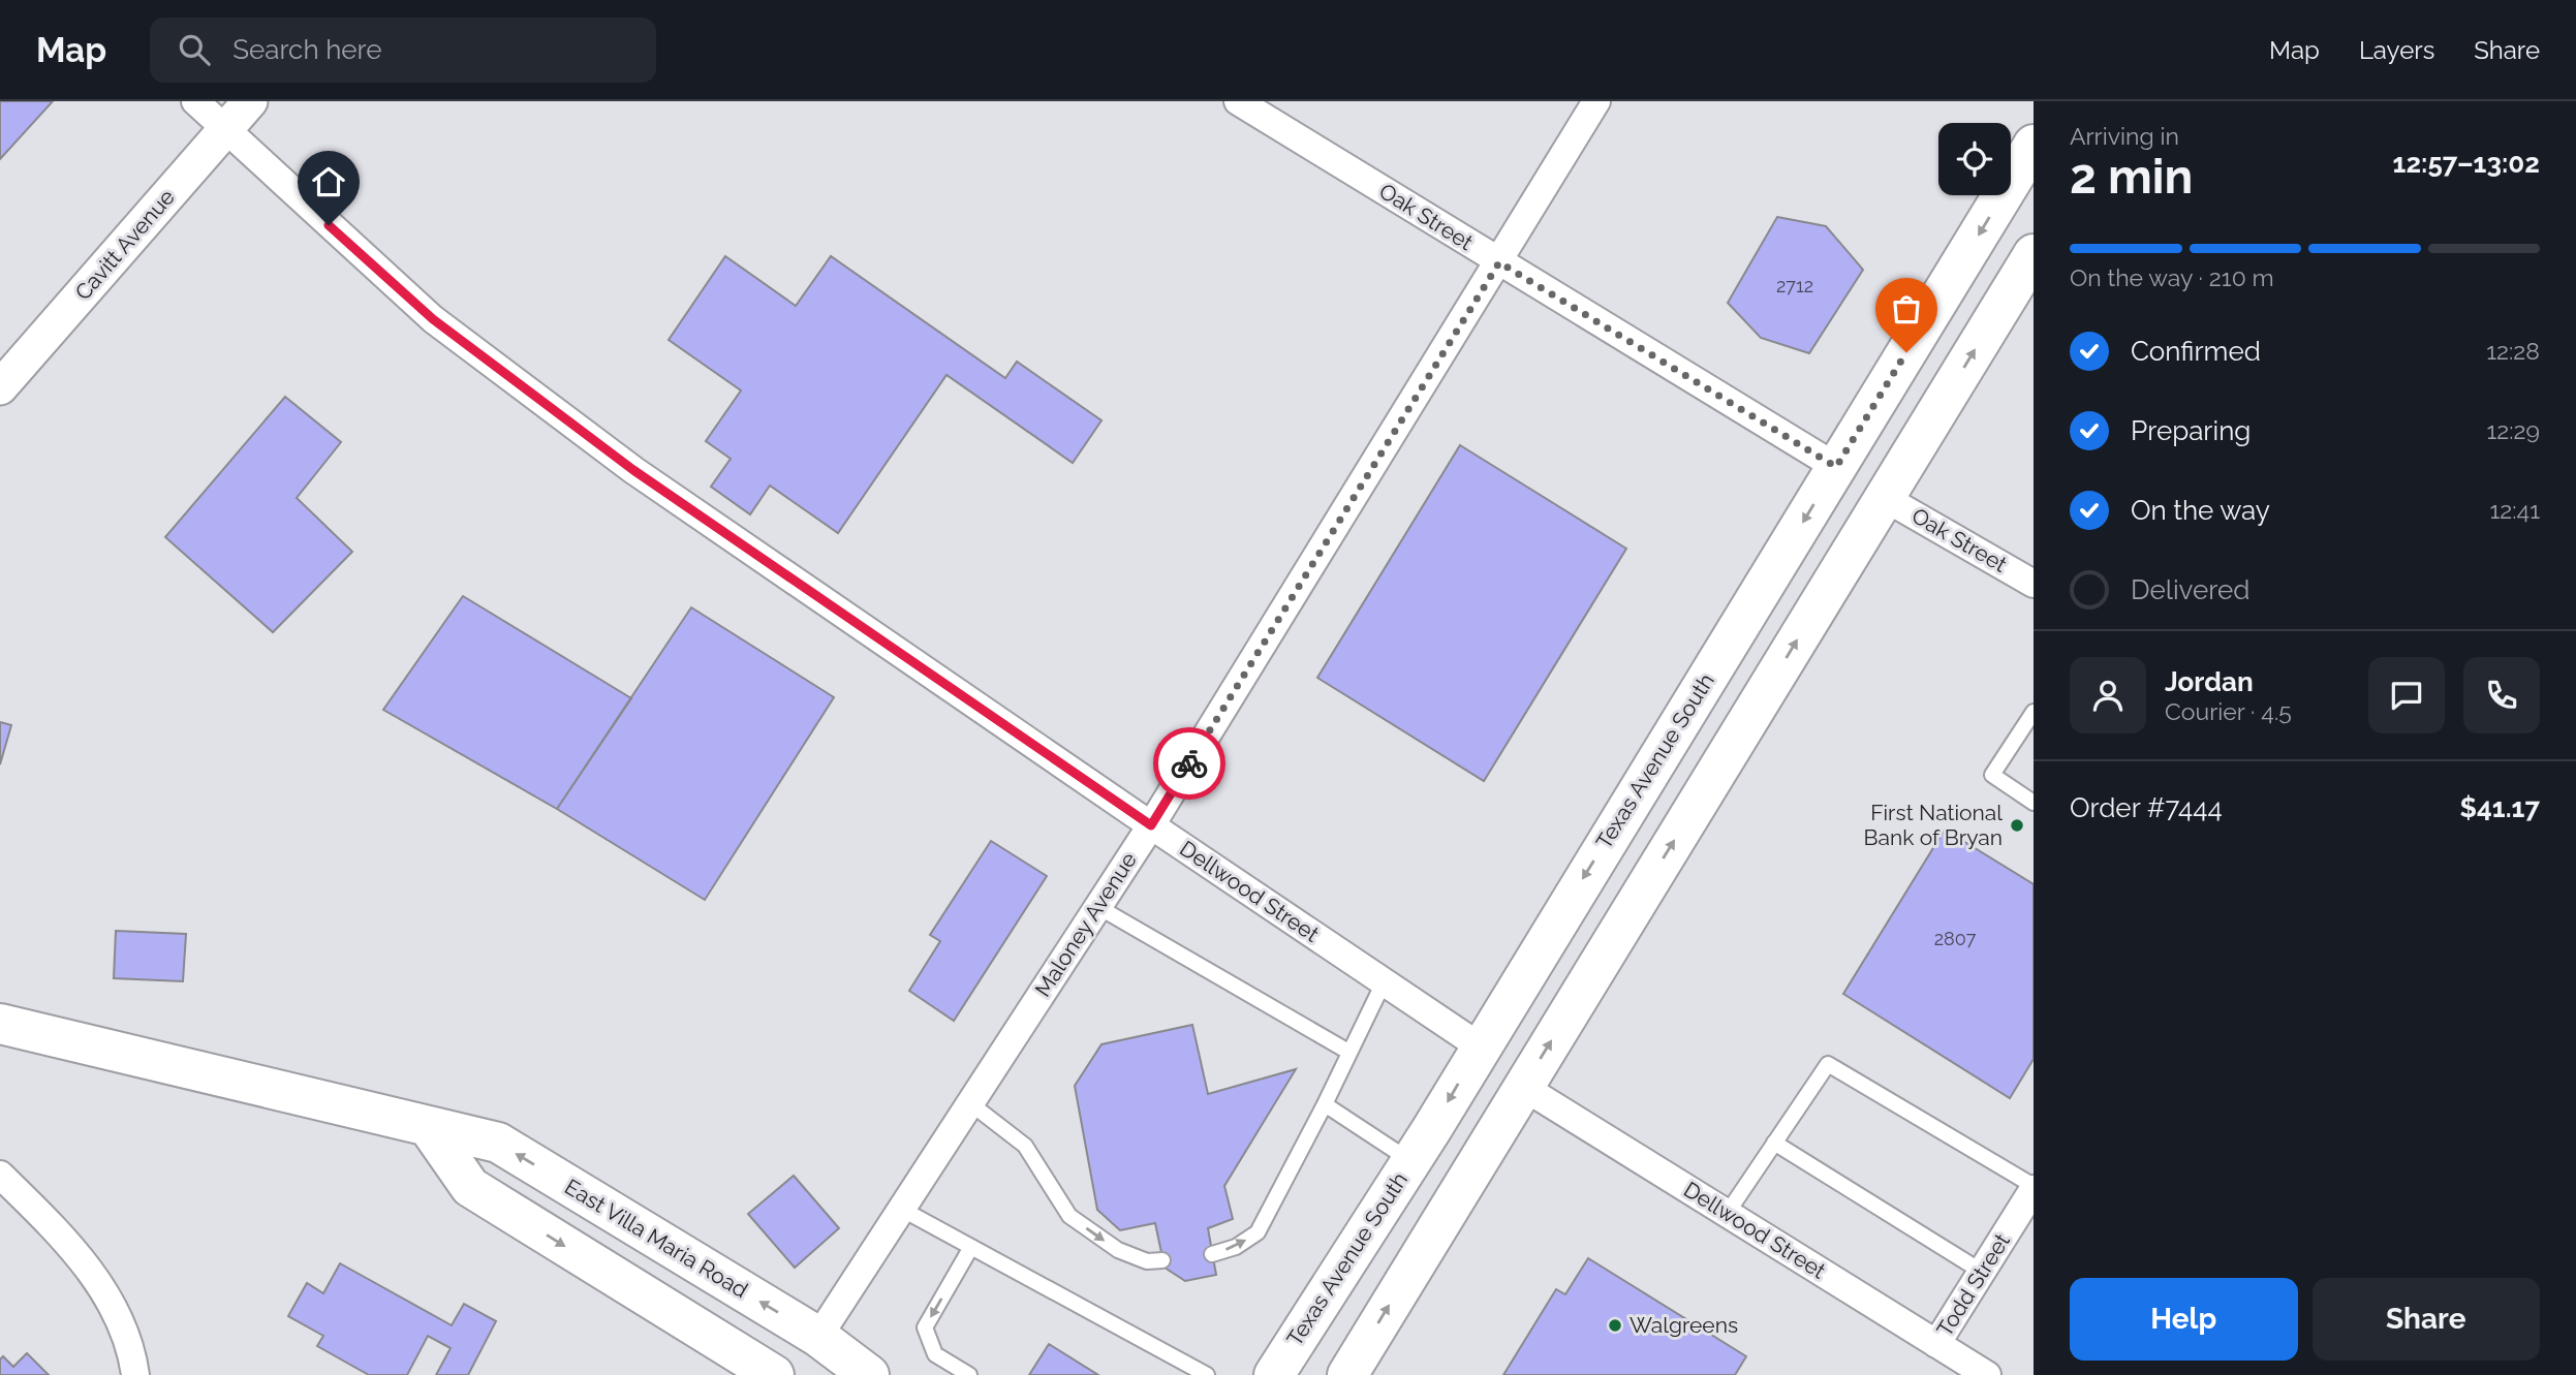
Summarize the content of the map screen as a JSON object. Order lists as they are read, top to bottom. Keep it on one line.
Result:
{"streets":{"main road":["Texas Avenue South","East Villa Maria Road"],"street":["Oak Street","Cavitt Avenue","Dellwood Street","Maloney Avenue","Todd Street"]},"crossings":[["Oak Street","Texas Avenue South"],["Oak Street","Maloney Avenue"],["Cavitt Avenue","Dellwood Street"],["Texas Avenue South","Dellwood Street"],["Dellwood Street","Maloney Avenue"],["Dellwood Street","Todd Street"],["Maloney Avenue","East Villa Maria Road"]],"places":["First National Bank of Bryan","Walgreens"],"house_numbers":["2712","2807"],"page":{"header":"Map","search":"Search here","nav":["Map","Layers","Share"],"heading":["2 min","Arriving in","12:57–13:02"],"panel":["Jordan","Courier · 4.5","Order #7444","$41.17"],"bar":"On the way · 210 m","list":[["Confirmed","12:28"],["Preparing","12:29"],["On the way","12:41"],"Delivered"],"buttons":["Help","Share"]}}
